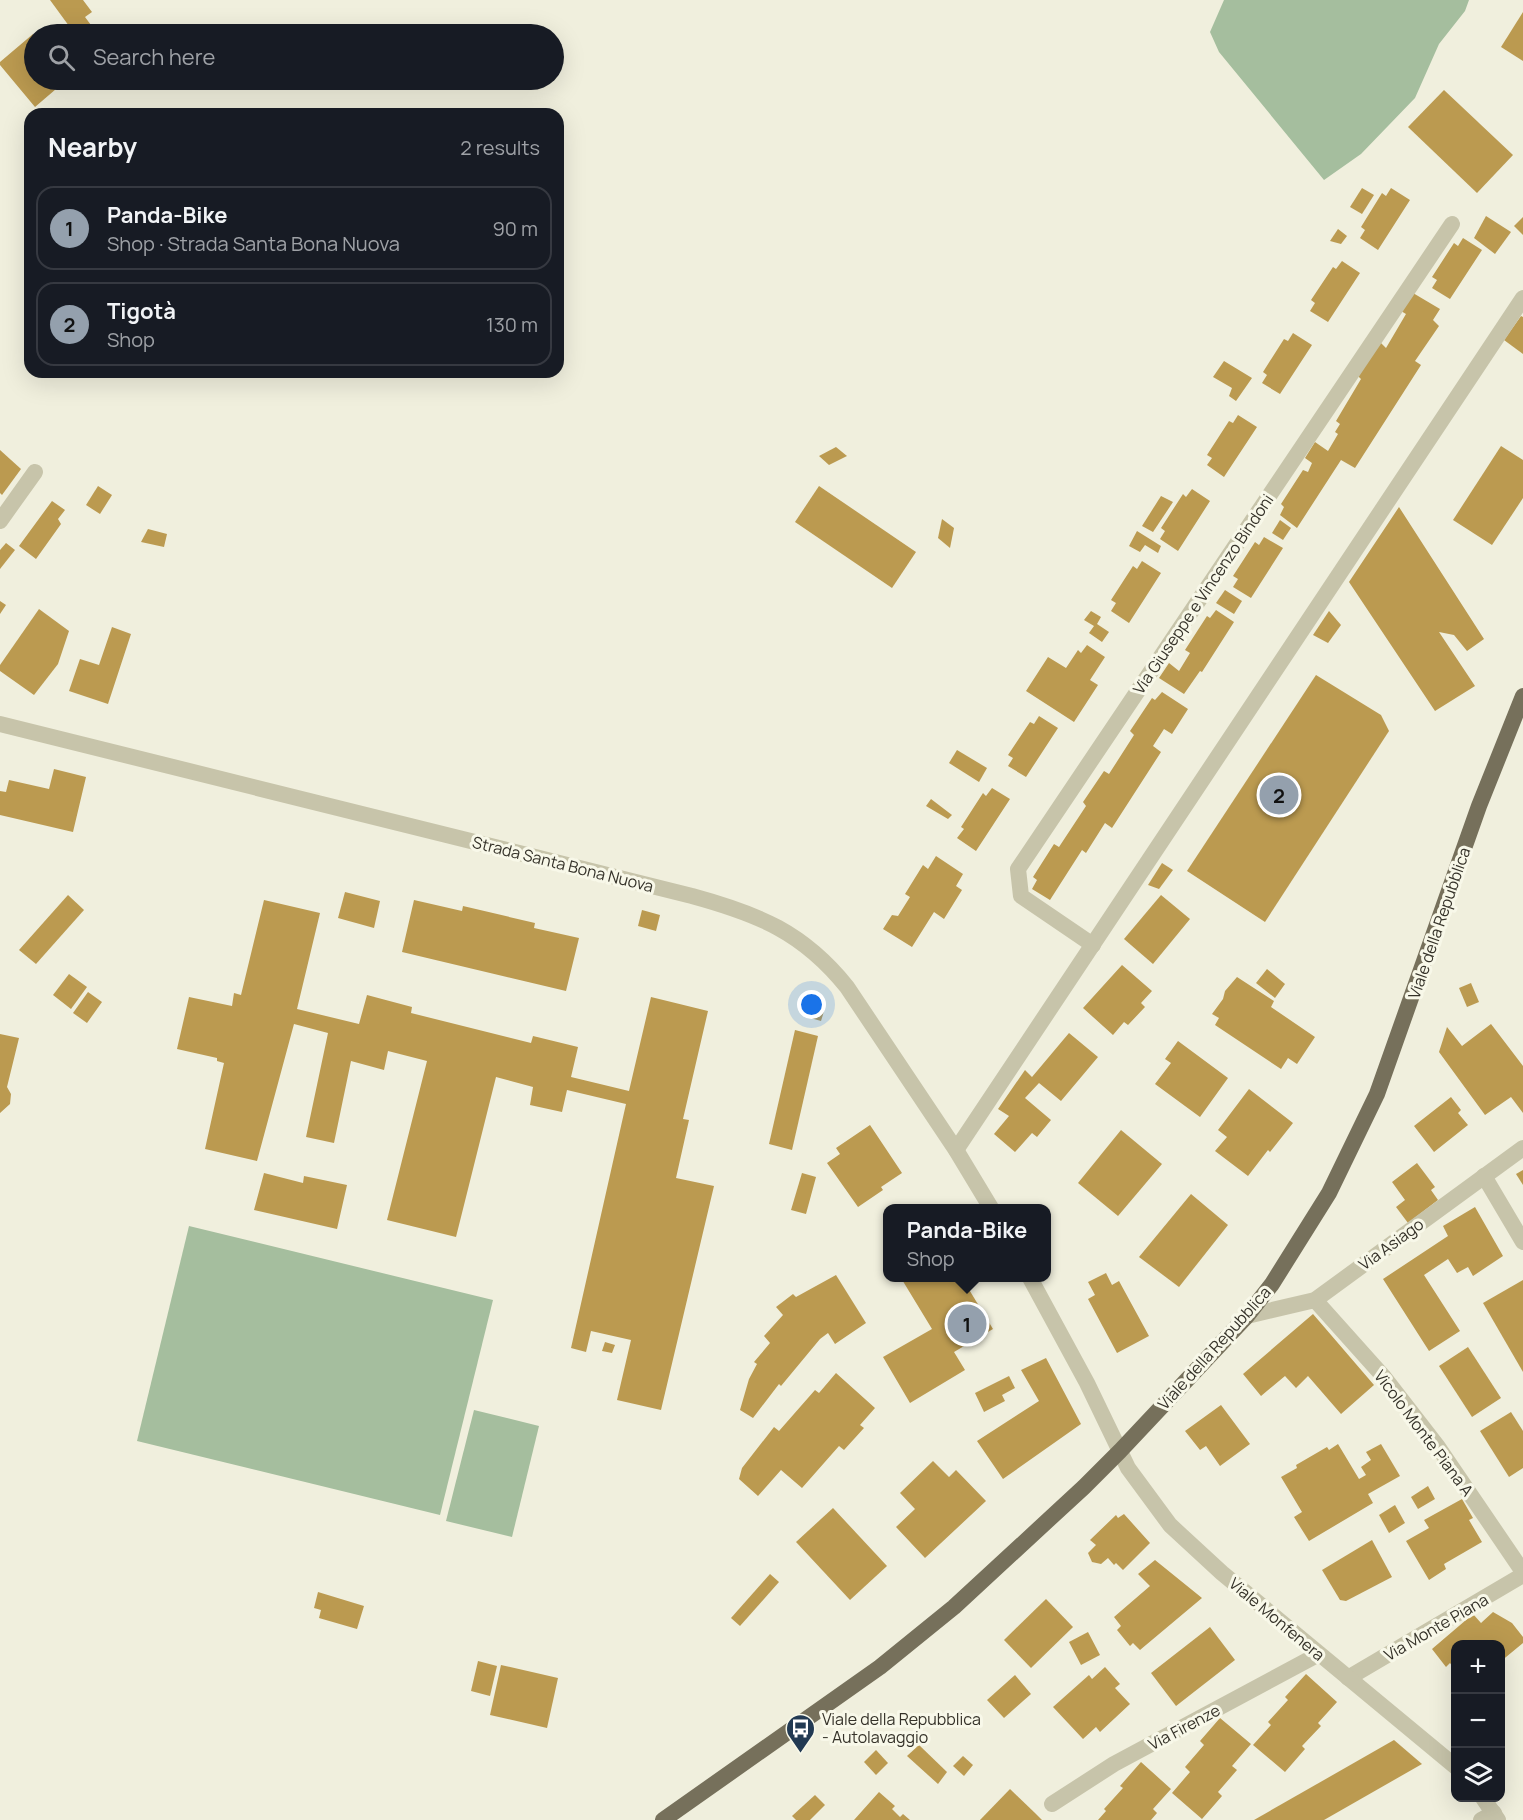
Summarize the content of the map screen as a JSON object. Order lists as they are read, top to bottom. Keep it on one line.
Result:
{"streets":{"main road":["Viale della Repubblica"],"street":["Via Giuseppe e Vincenzo Bindoni","Strada Santa Bona Nuova","Via Asiago","Vicolo Monte Piana A","Viale Monfenera","Via Monte Piana","Via Firenze"]},"crossings":[["Viale della Repubblica","Via Asiago"],["Viale della Repubblica","Viale Monfenera"],["Via Asiago","Vicolo Monte Piana A"],["Vicolo Monte Piana A","Via Monte Piana"],["Viale Monfenera","Via Monte Piana"],["Viale Monfenera","Via Firenze"]],"places":{"bus stop":["Viale della Repubblica - Autolavaggio"]},"page":{"search":"Search here","heading":["Nearby","2 results"],"list":[{"mark":"1","name":"Panda-Bike","note":"Shop · Strada Santa Bona Nuova","value":"90 m"},{"mark":"2","name":"Tigotà","note":"Shop","value":"130 m"}],"pins":["2","1"],"popup":["Panda-Bike","Shop"],"map_buttons":["+","−"]}}
